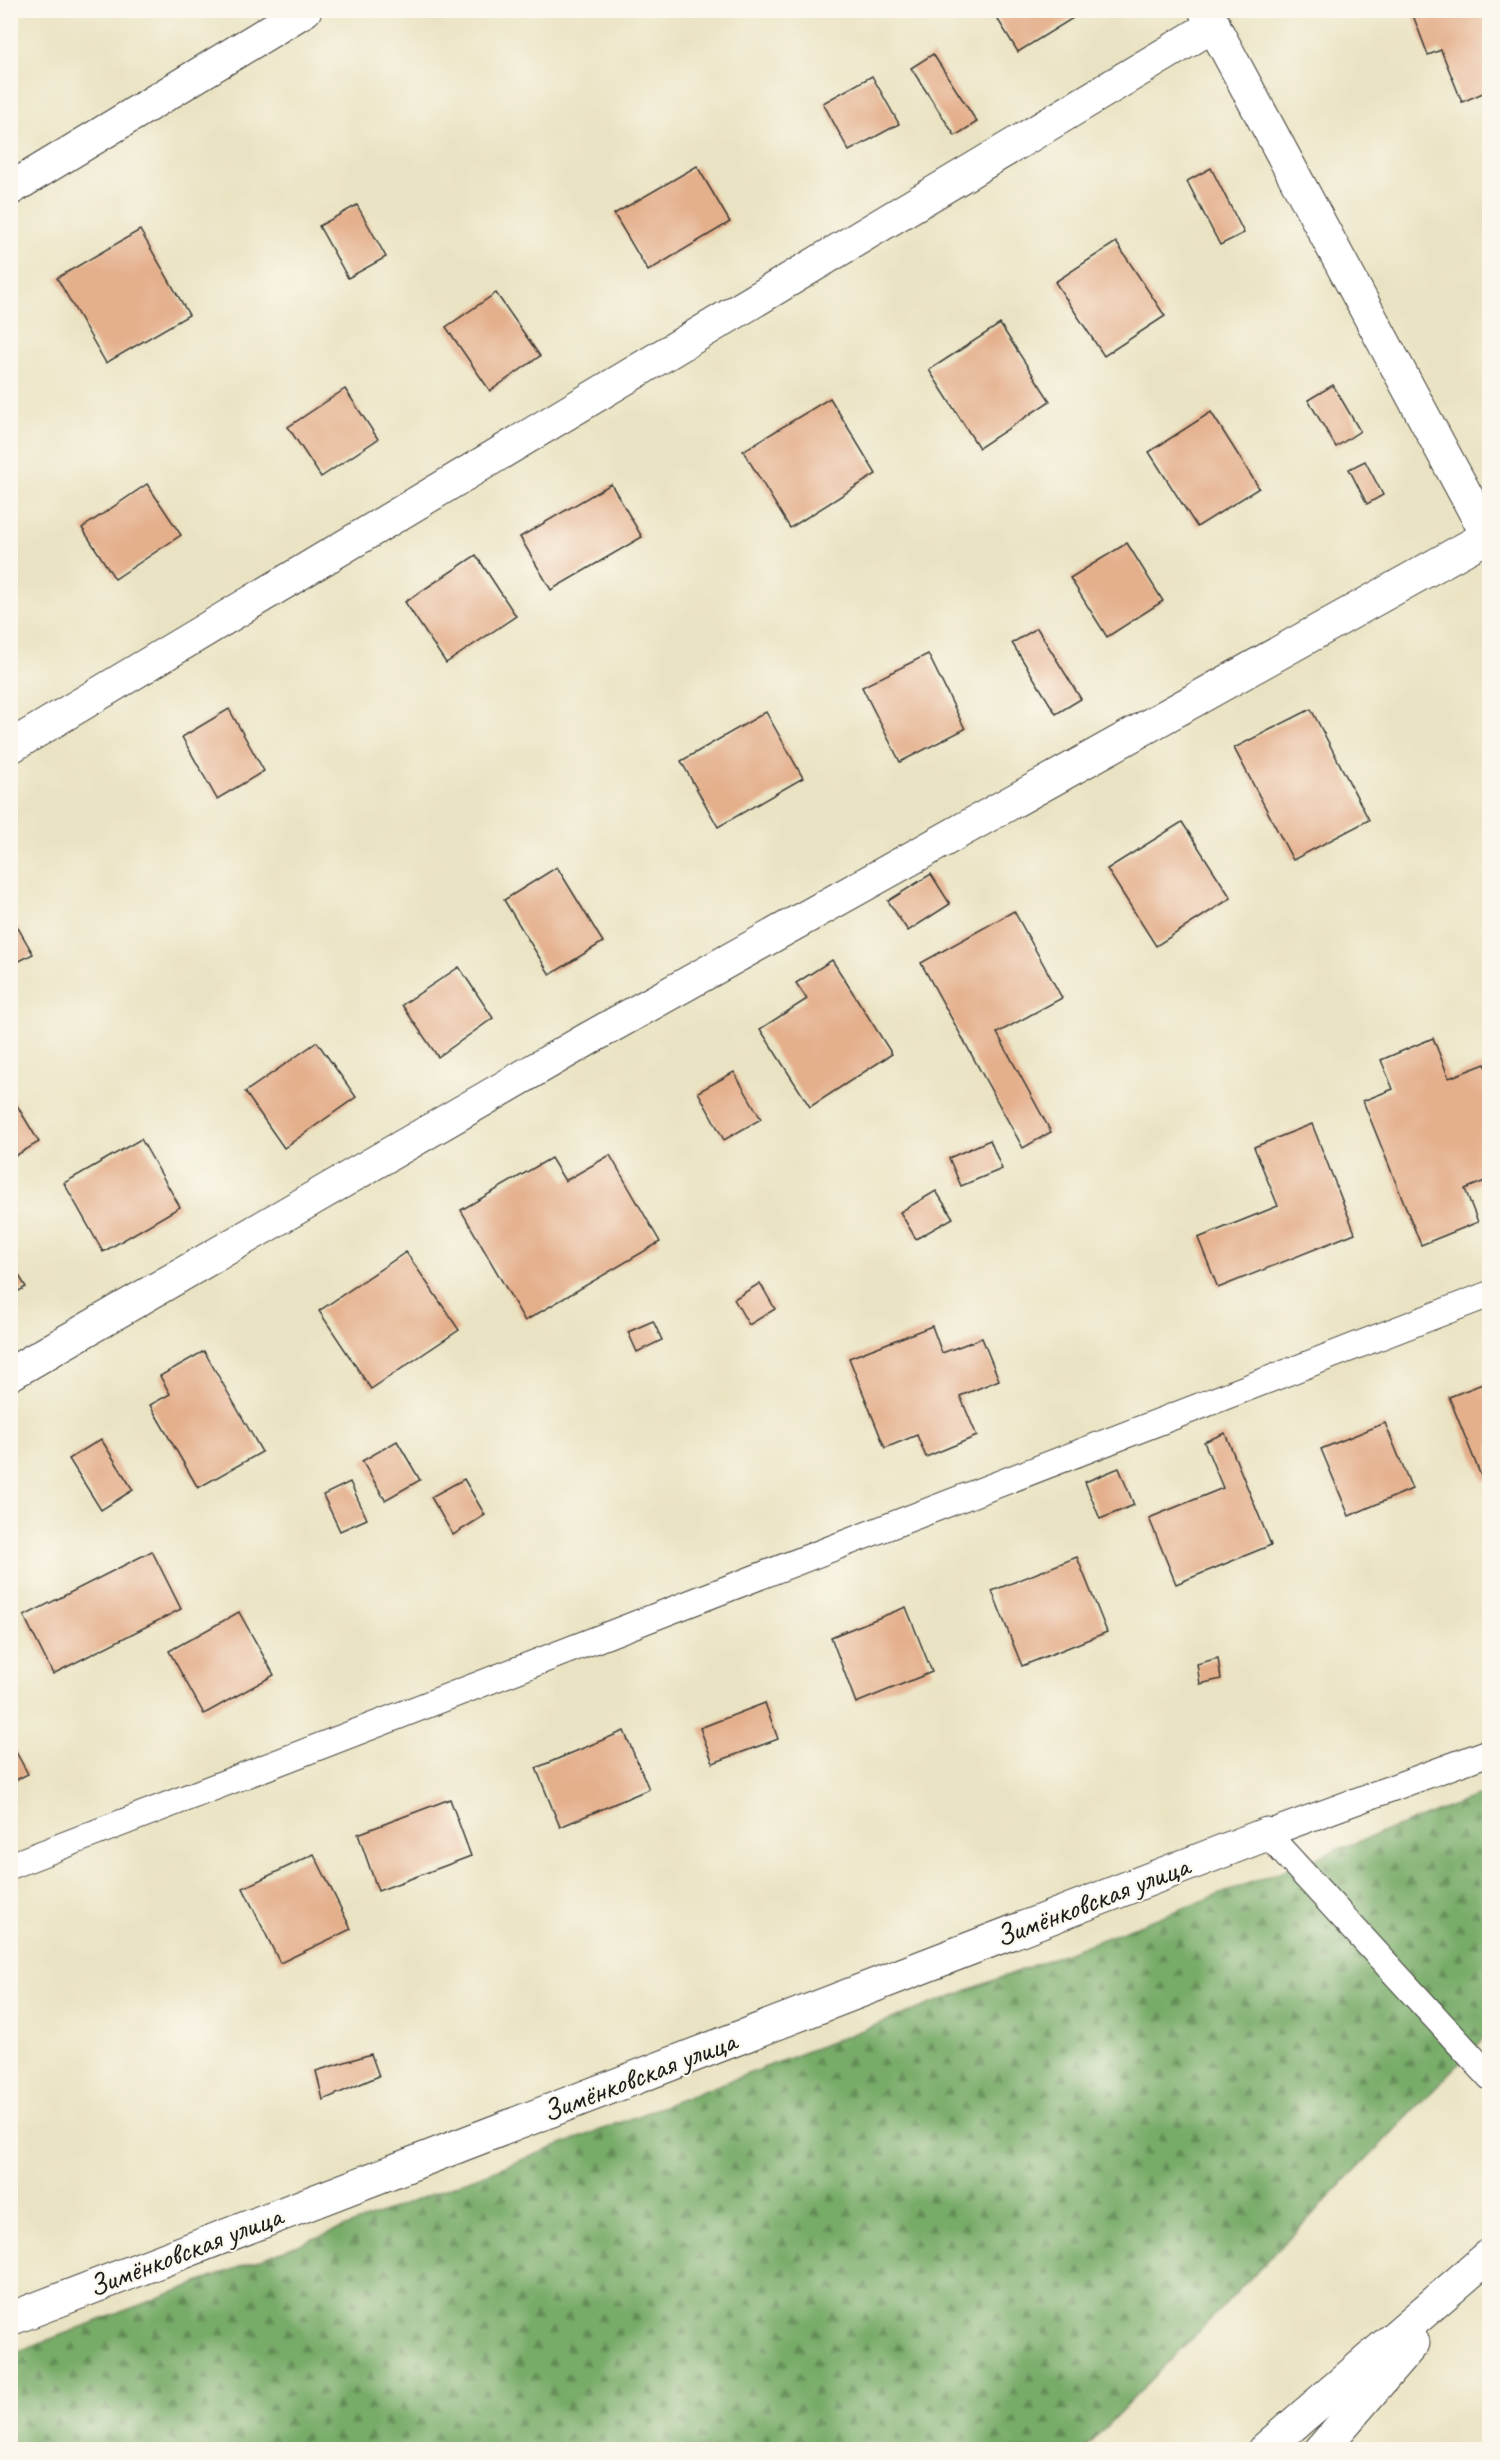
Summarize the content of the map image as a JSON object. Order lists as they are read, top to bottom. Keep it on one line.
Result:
{"streets":{"street":["Зимёнковская улица"]}}
